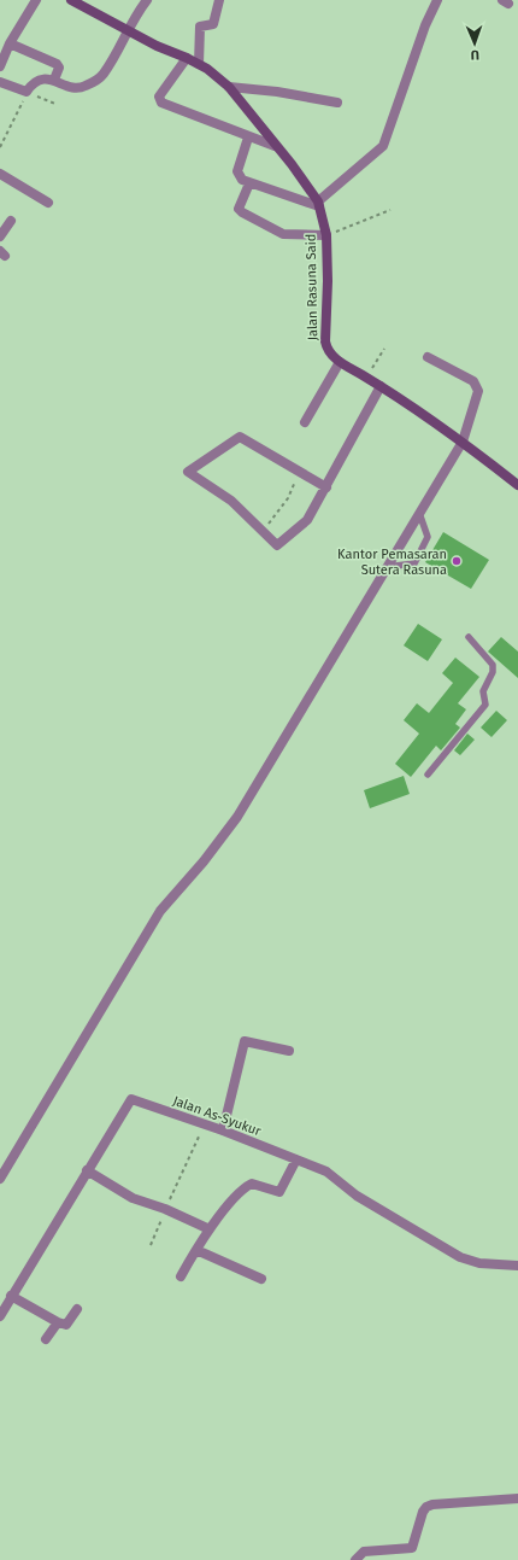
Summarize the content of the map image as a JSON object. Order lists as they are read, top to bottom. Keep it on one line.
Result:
{"streets":{"main road":["Jalan Rasuna Said"],"street":["Jalan As-Syukur"]},"places":["Kantor Pemasaran Sutera Rasuna"],"north":"bottom"}
